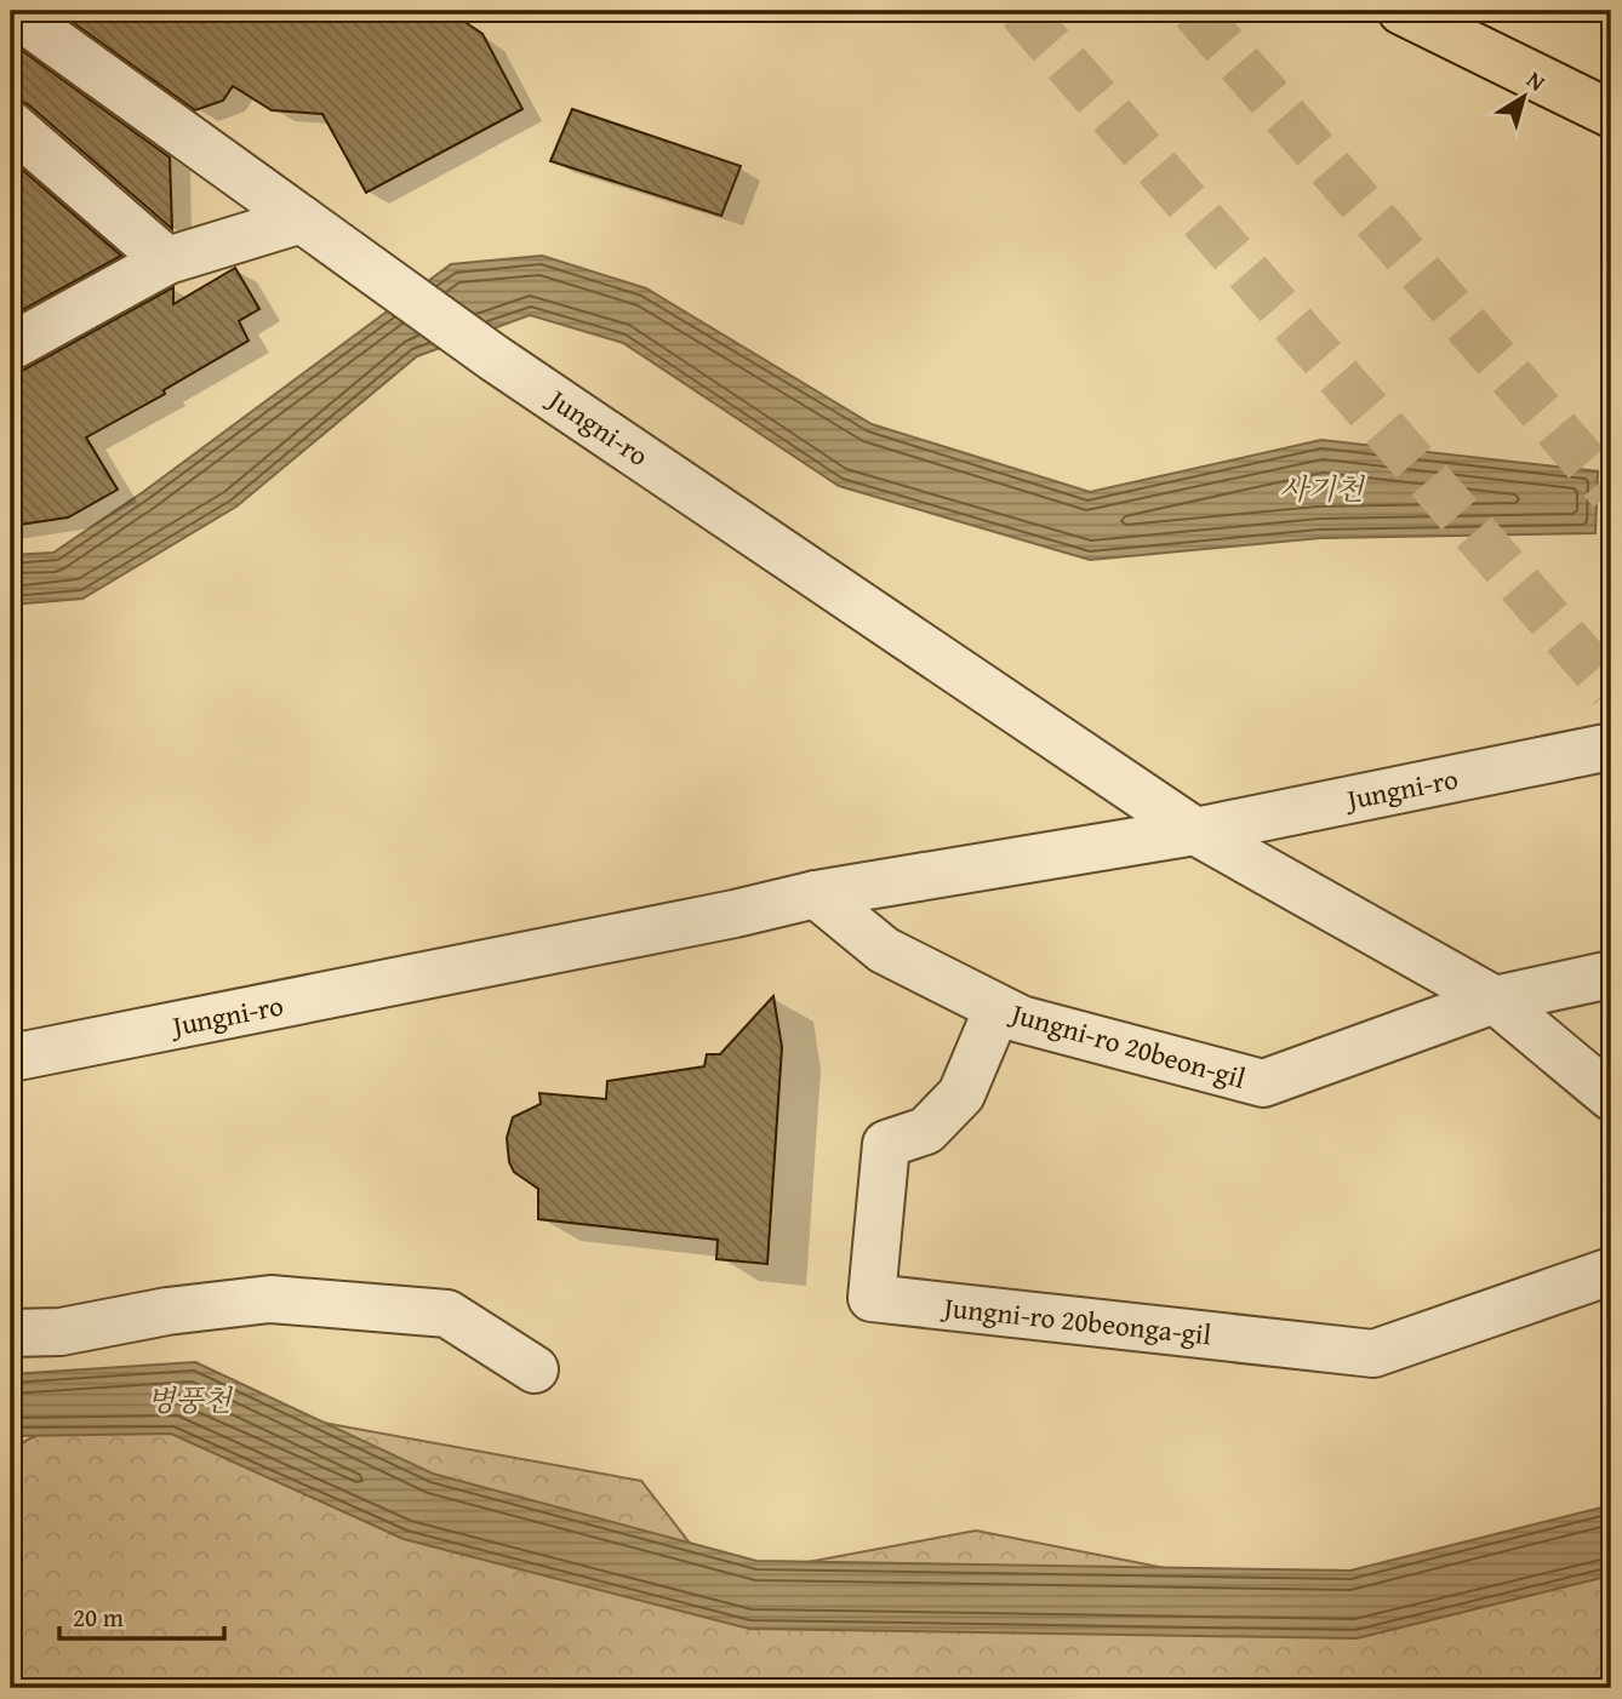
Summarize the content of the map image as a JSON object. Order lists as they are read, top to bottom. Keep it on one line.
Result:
{"streets":{"street":["Jungni-ro","Jungni-ro 20beon-gil","Jungni-ro 20beonga-gil"]},"crossings":[["Jungni-ro","Jungni-ro 20beon-gil"],["Jungni-ro 20beon-gil","Jungni-ro 20beonga-gil"]],"water":["사기천","병풍천"],"scale_bar":"20 m","north":"top right"}
